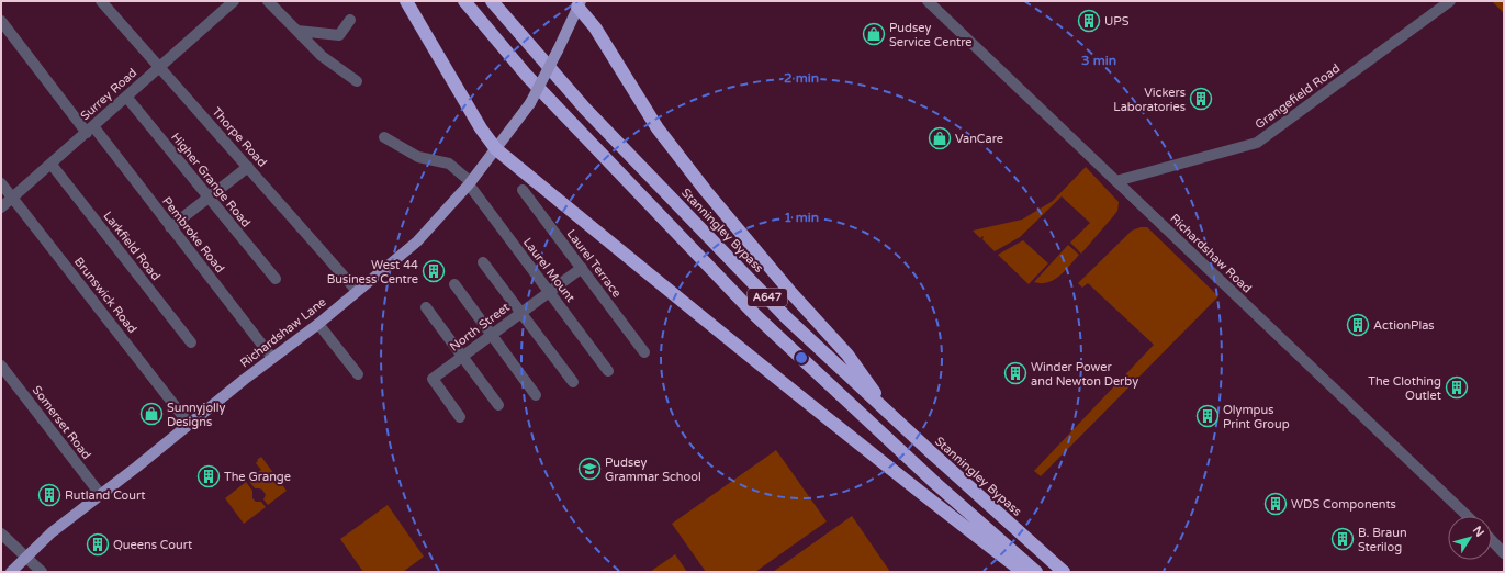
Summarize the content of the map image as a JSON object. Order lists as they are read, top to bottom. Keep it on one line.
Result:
{"streets":{"highway":["Stanningley Bypass","A647"],"main road":["Richardshaw Lane"],"street":["Surrey Road","Grangefield Road","Thorpe Road","Higher Grange Road","Pembroke Road","Larkfield Road","Richardshaw Road","Laurel Terrace","Laurel Mount","Brunswick Road","North Street","Somerset Road"]},"crossings":[["Surrey Road","Thorpe Road"],["Surrey Road","Higher Grange Road"],["Surrey Road","Pembroke Road"],["Surrey Road","Larkfield Road"],["Surrey Road","Brunswick Road"],["Grangefield Road","Richardshaw Road"],["Thorpe Road","Richardshaw Lane"],["Pembroke Road","Richardshaw Lane"],["Laurel Terrace","North Street"],["Laurel Mount","North Street"],["Laurel Mount","Richardshaw Lane"],["Brunswick Road","Richardshaw Lane"],["Richardshaw Lane","Somerset Road"]],"places":{"building":["UPS","Vickers Laboratories","West 44 Business Centre","ActionPlas","Winder Power and Newton Derby","The Clothing Outlet","Olympus Print Group","The Grange","Rutland Court","WDS Components","B. Braun Sterilog","Queens Court"],"shop":["Pudsey Service Centre","VanCare","Sunnyjolly Designs"],"school or university":["Pudsey Grammar School"]},"north":"top right","rings":["3 min","2 min","1 min"]}
